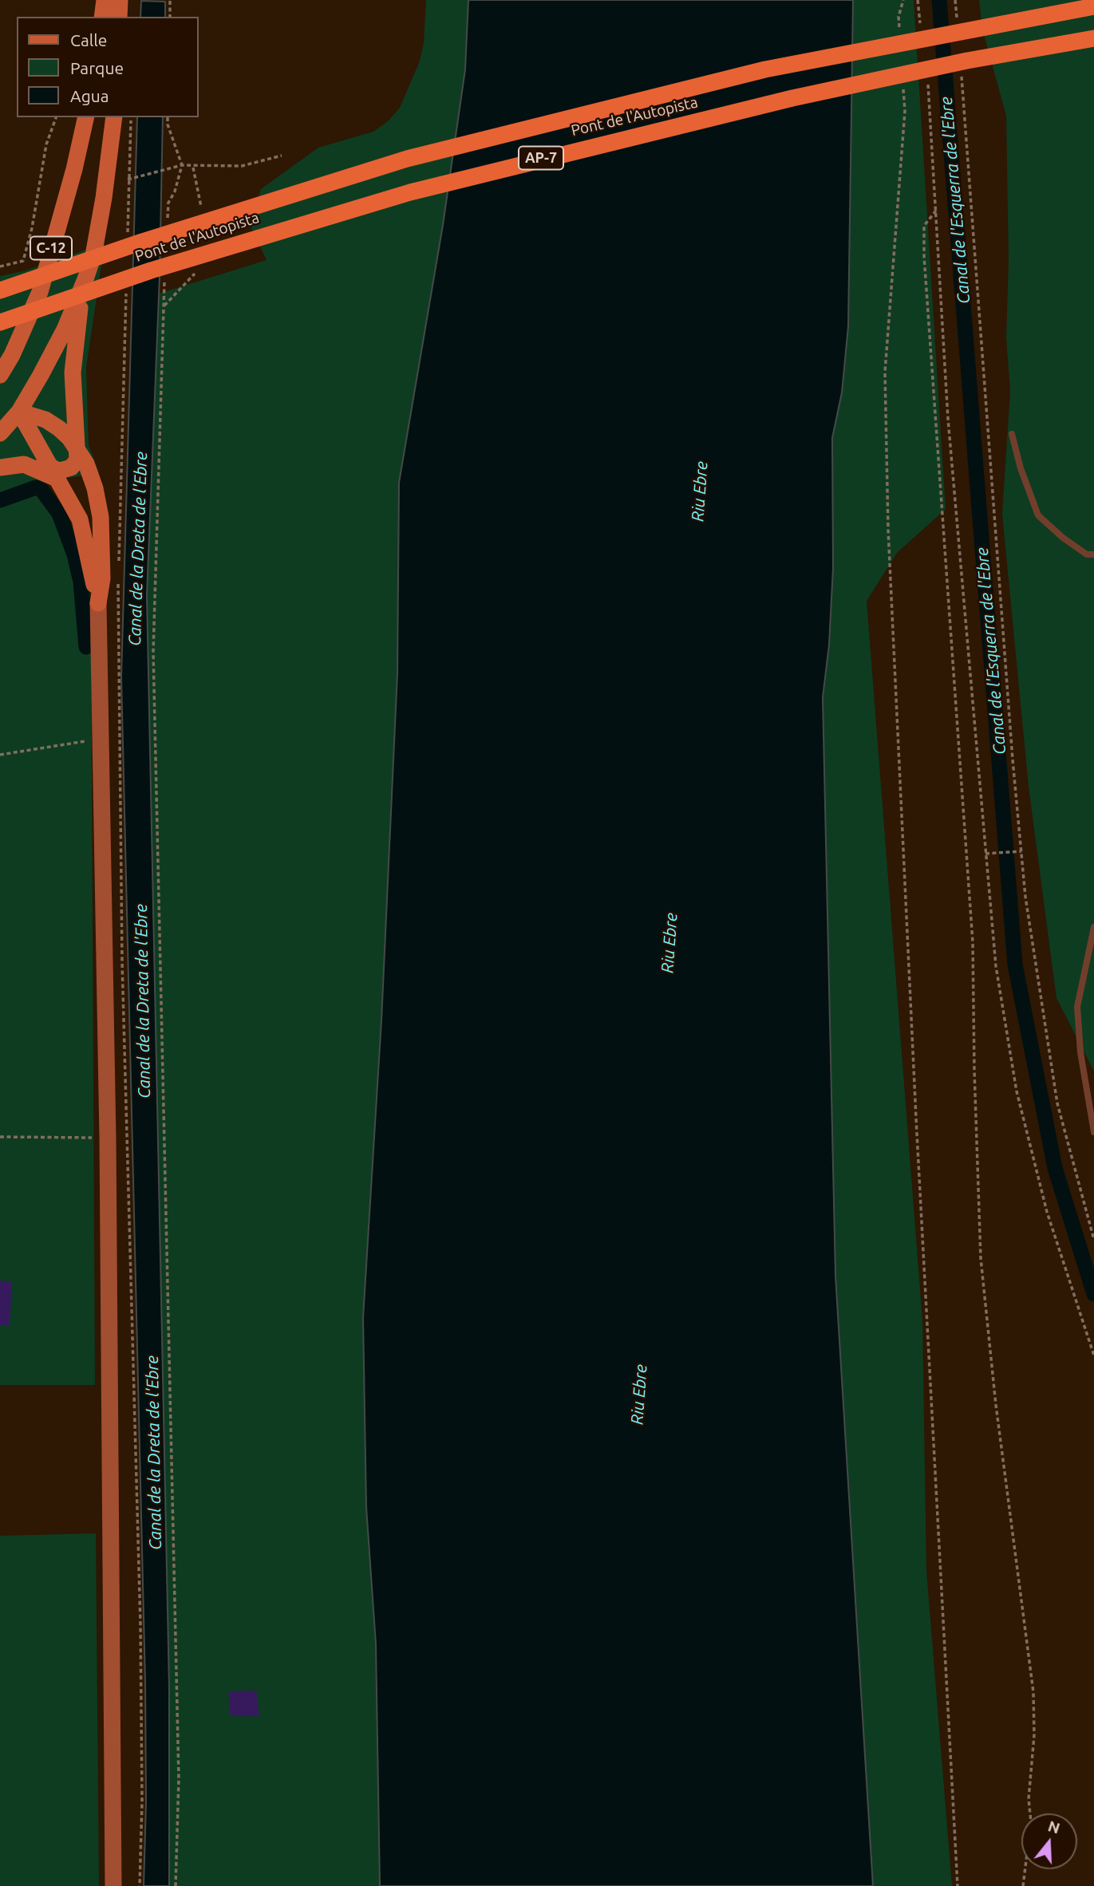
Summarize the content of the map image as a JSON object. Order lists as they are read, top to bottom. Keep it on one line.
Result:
{"streets":{"highway":["Pont de l'Autopista","AP-7"],"main road":["C-12"]},"water":["Canal de l'Esquerra de l'Ebre","Riu Ebre","Canal de la Dreta de l'Ebre"],"legend":["Calle","Parque","Agua"],"north":"top"}
